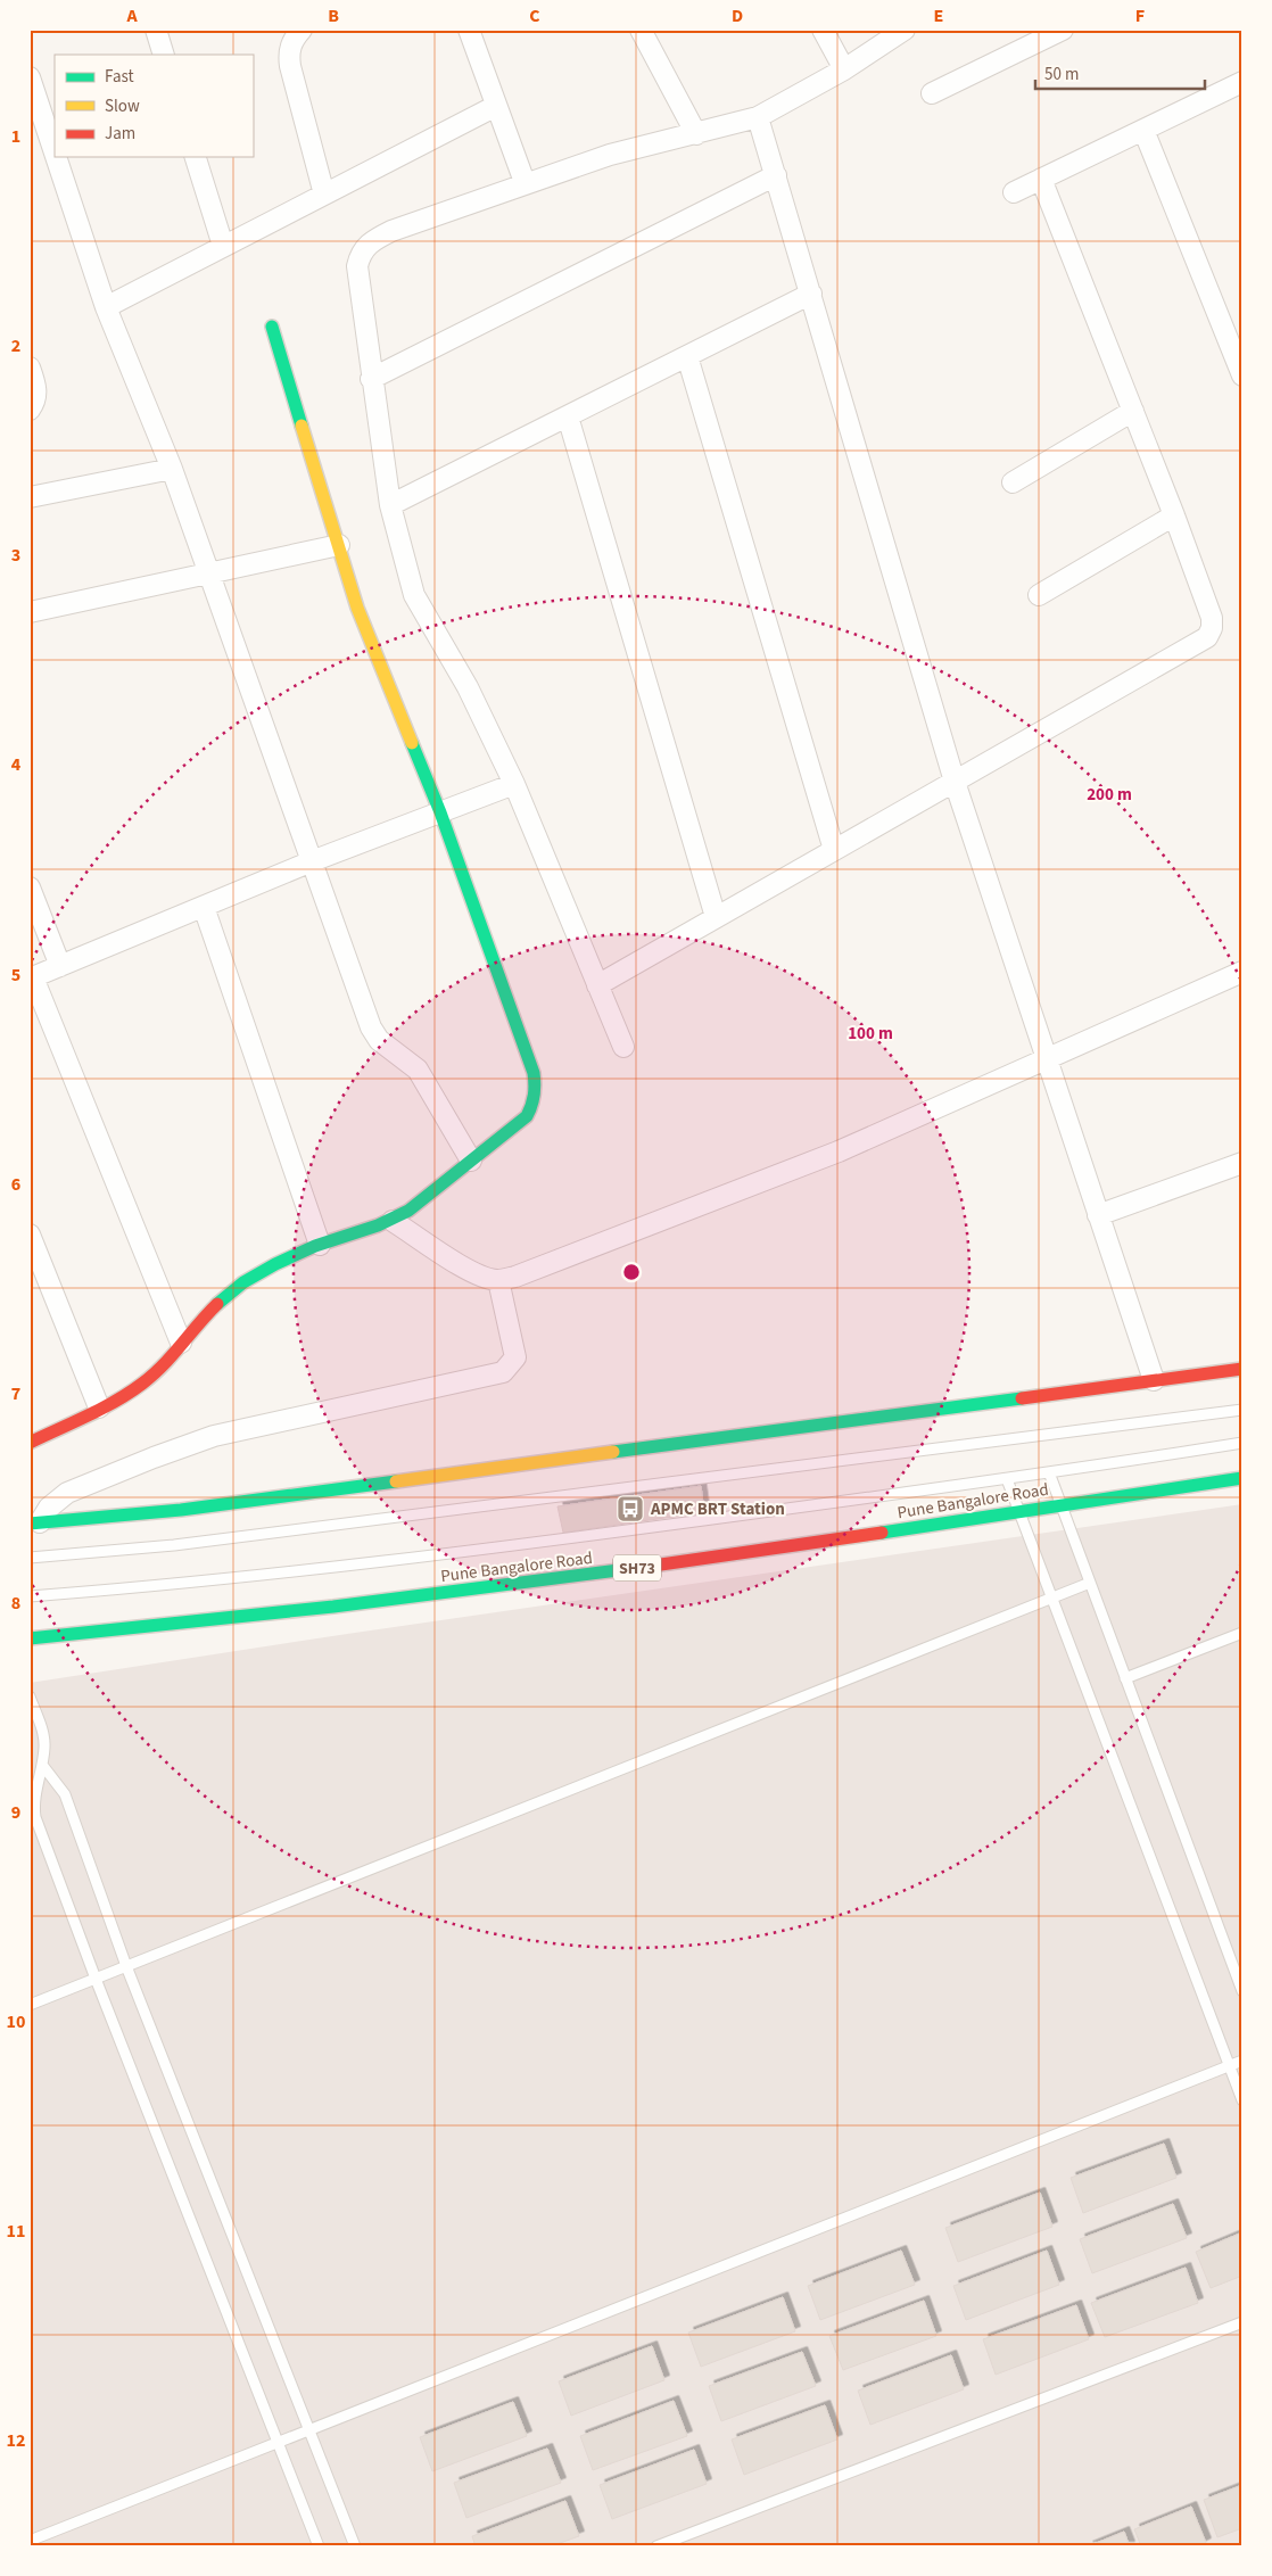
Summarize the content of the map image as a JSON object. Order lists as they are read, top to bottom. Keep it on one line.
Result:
{"streets":{"main road":["Pune Bangalore Road","SH73"]},"places":{"bus stop":["APMC BRT Station"]},"legend":["Fast","Slow","Jam"],"scale_bar":"50 m","grid":{"columns":["A","B","C","D","E","F"],"rows":["1","2","3","4","5","6","7","8","9","10","11","12"]},"rings":["200 m","100 m"]}
